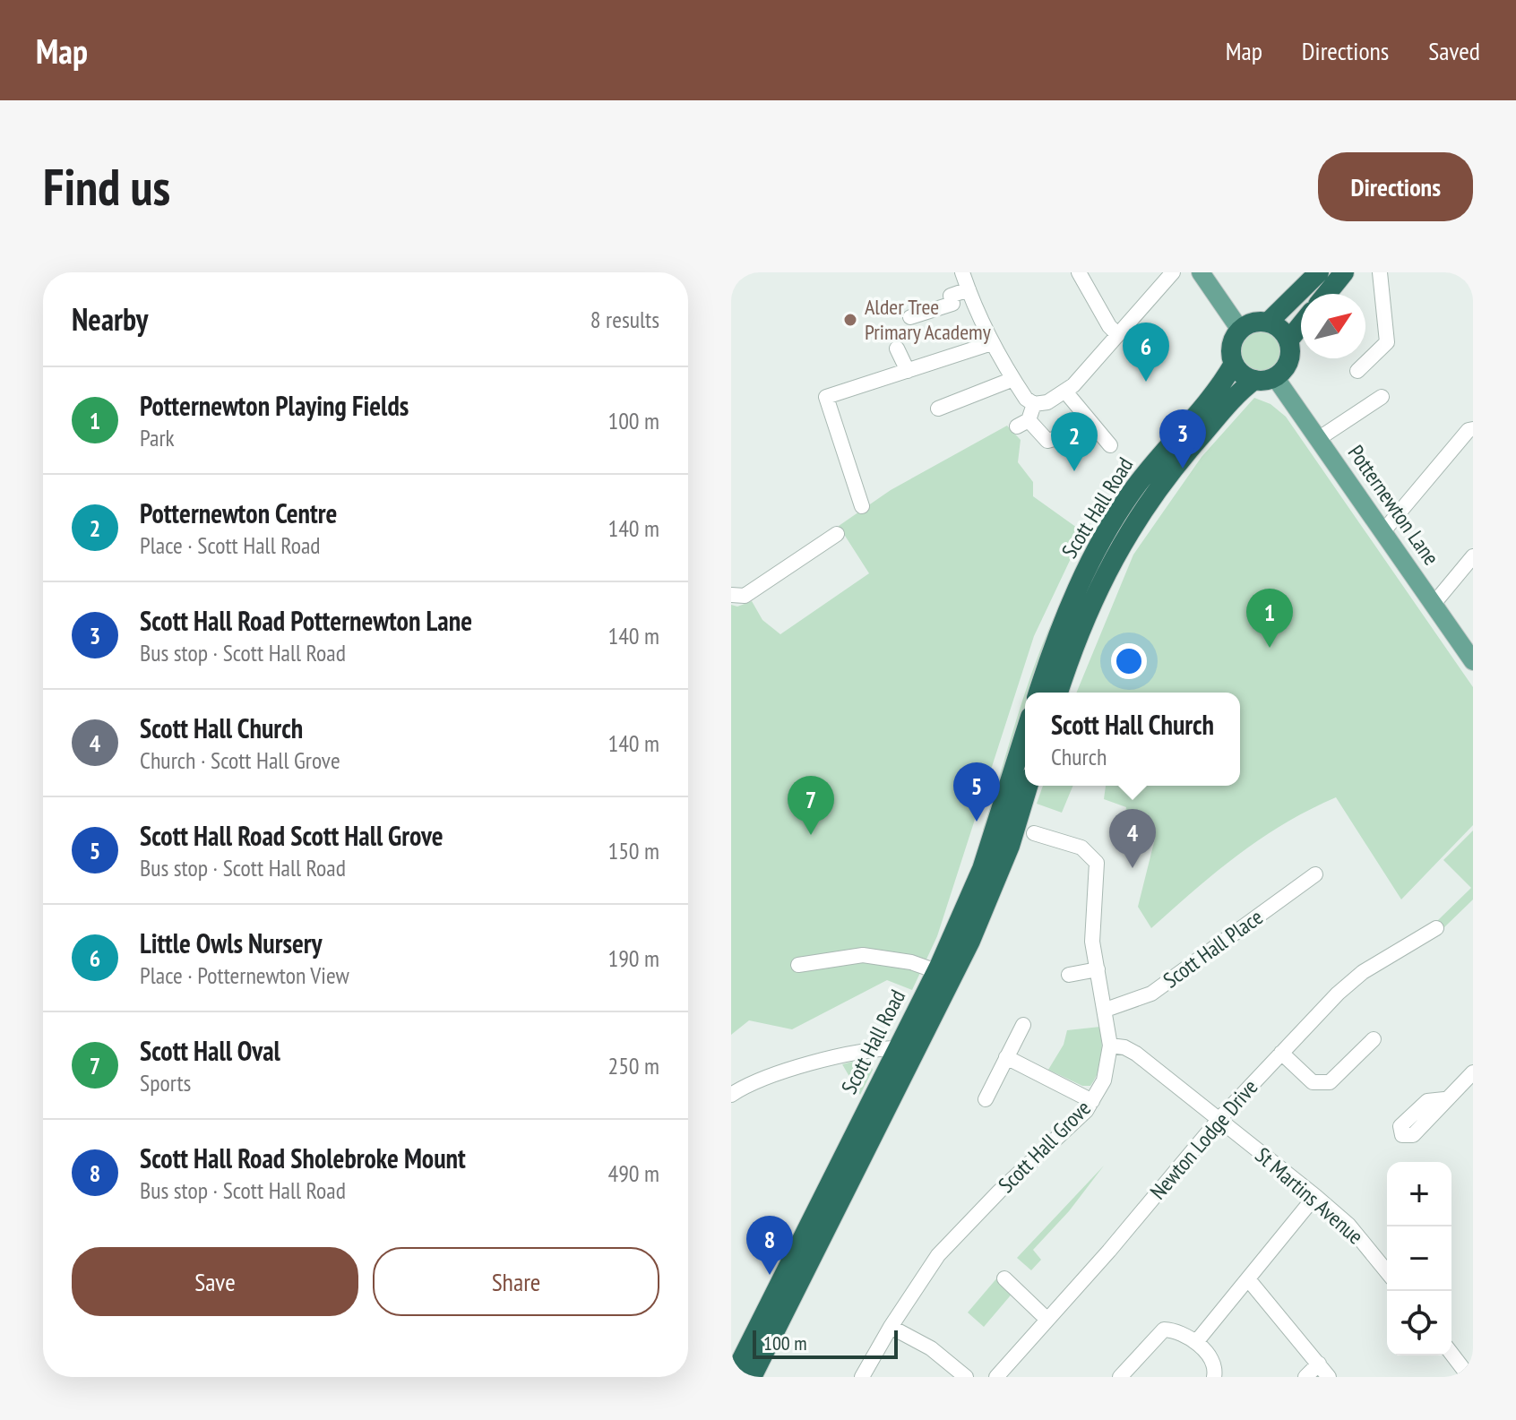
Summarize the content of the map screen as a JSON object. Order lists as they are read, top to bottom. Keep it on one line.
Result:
{"streets":{"highway":["Scott Hall Road"],"main road":["Potternewton Lane"],"street":["Scott Hall Place","Newton Lodge Drive","Scott Hall Grove","St Martins Avenue"]},"crossings":[["Potternewton Lane","Scott Hall Road"],["Scott Hall Place","Scott Hall Grove"],["Newton Lodge Drive","St Martins Avenue"],["Scott Hall Grove","St Martins Avenue"]],"places":["Alder Tree Primary Academy"],"scale_bar":"100 m","north":"top right","page":{"header":"Map","nav":["Map","Directions","Saved"],"buttons":["Directions",["Save","Share"]],"title":"Find us","heading":["Nearby","8 results"],"pins":["6","3","2","1","5","7","4","8"],"list":[{"mark":"1","name":"Potternewton Playing Fields","note":"Park","value":"100 m"},{"mark":"2","name":"Potternewton Centre","note":"Place · Scott Hall Road","value":"140 m"},{"mark":"3","name":"Scott Hall Road Potternewton Lane","note":"Bus stop · Scott Hall Road","value":"140 m"},{"mark":"4","name":"Scott Hall Church","note":"Church · Scott Hall Grove","value":"140 m"},{"mark":"5","name":"Scott Hall Road Scott Hall Grove","note":"Bus stop · Scott Hall Road","value":"150 m"},{"mark":"6","name":"Little Owls Nursery","note":"Place · Potternewton View","value":"190 m"},{"mark":"7","name":"Scott Hall Oval","note":"Sports","value":"250 m"},{"mark":"8","name":"Scott Hall Road Sholebroke Mount","note":"Bus stop · Scott Hall Road","value":"490 m"}],"popup":["Scott Hall Church","Church"],"map_buttons":["+","−"],"scale":"100 m"}}
